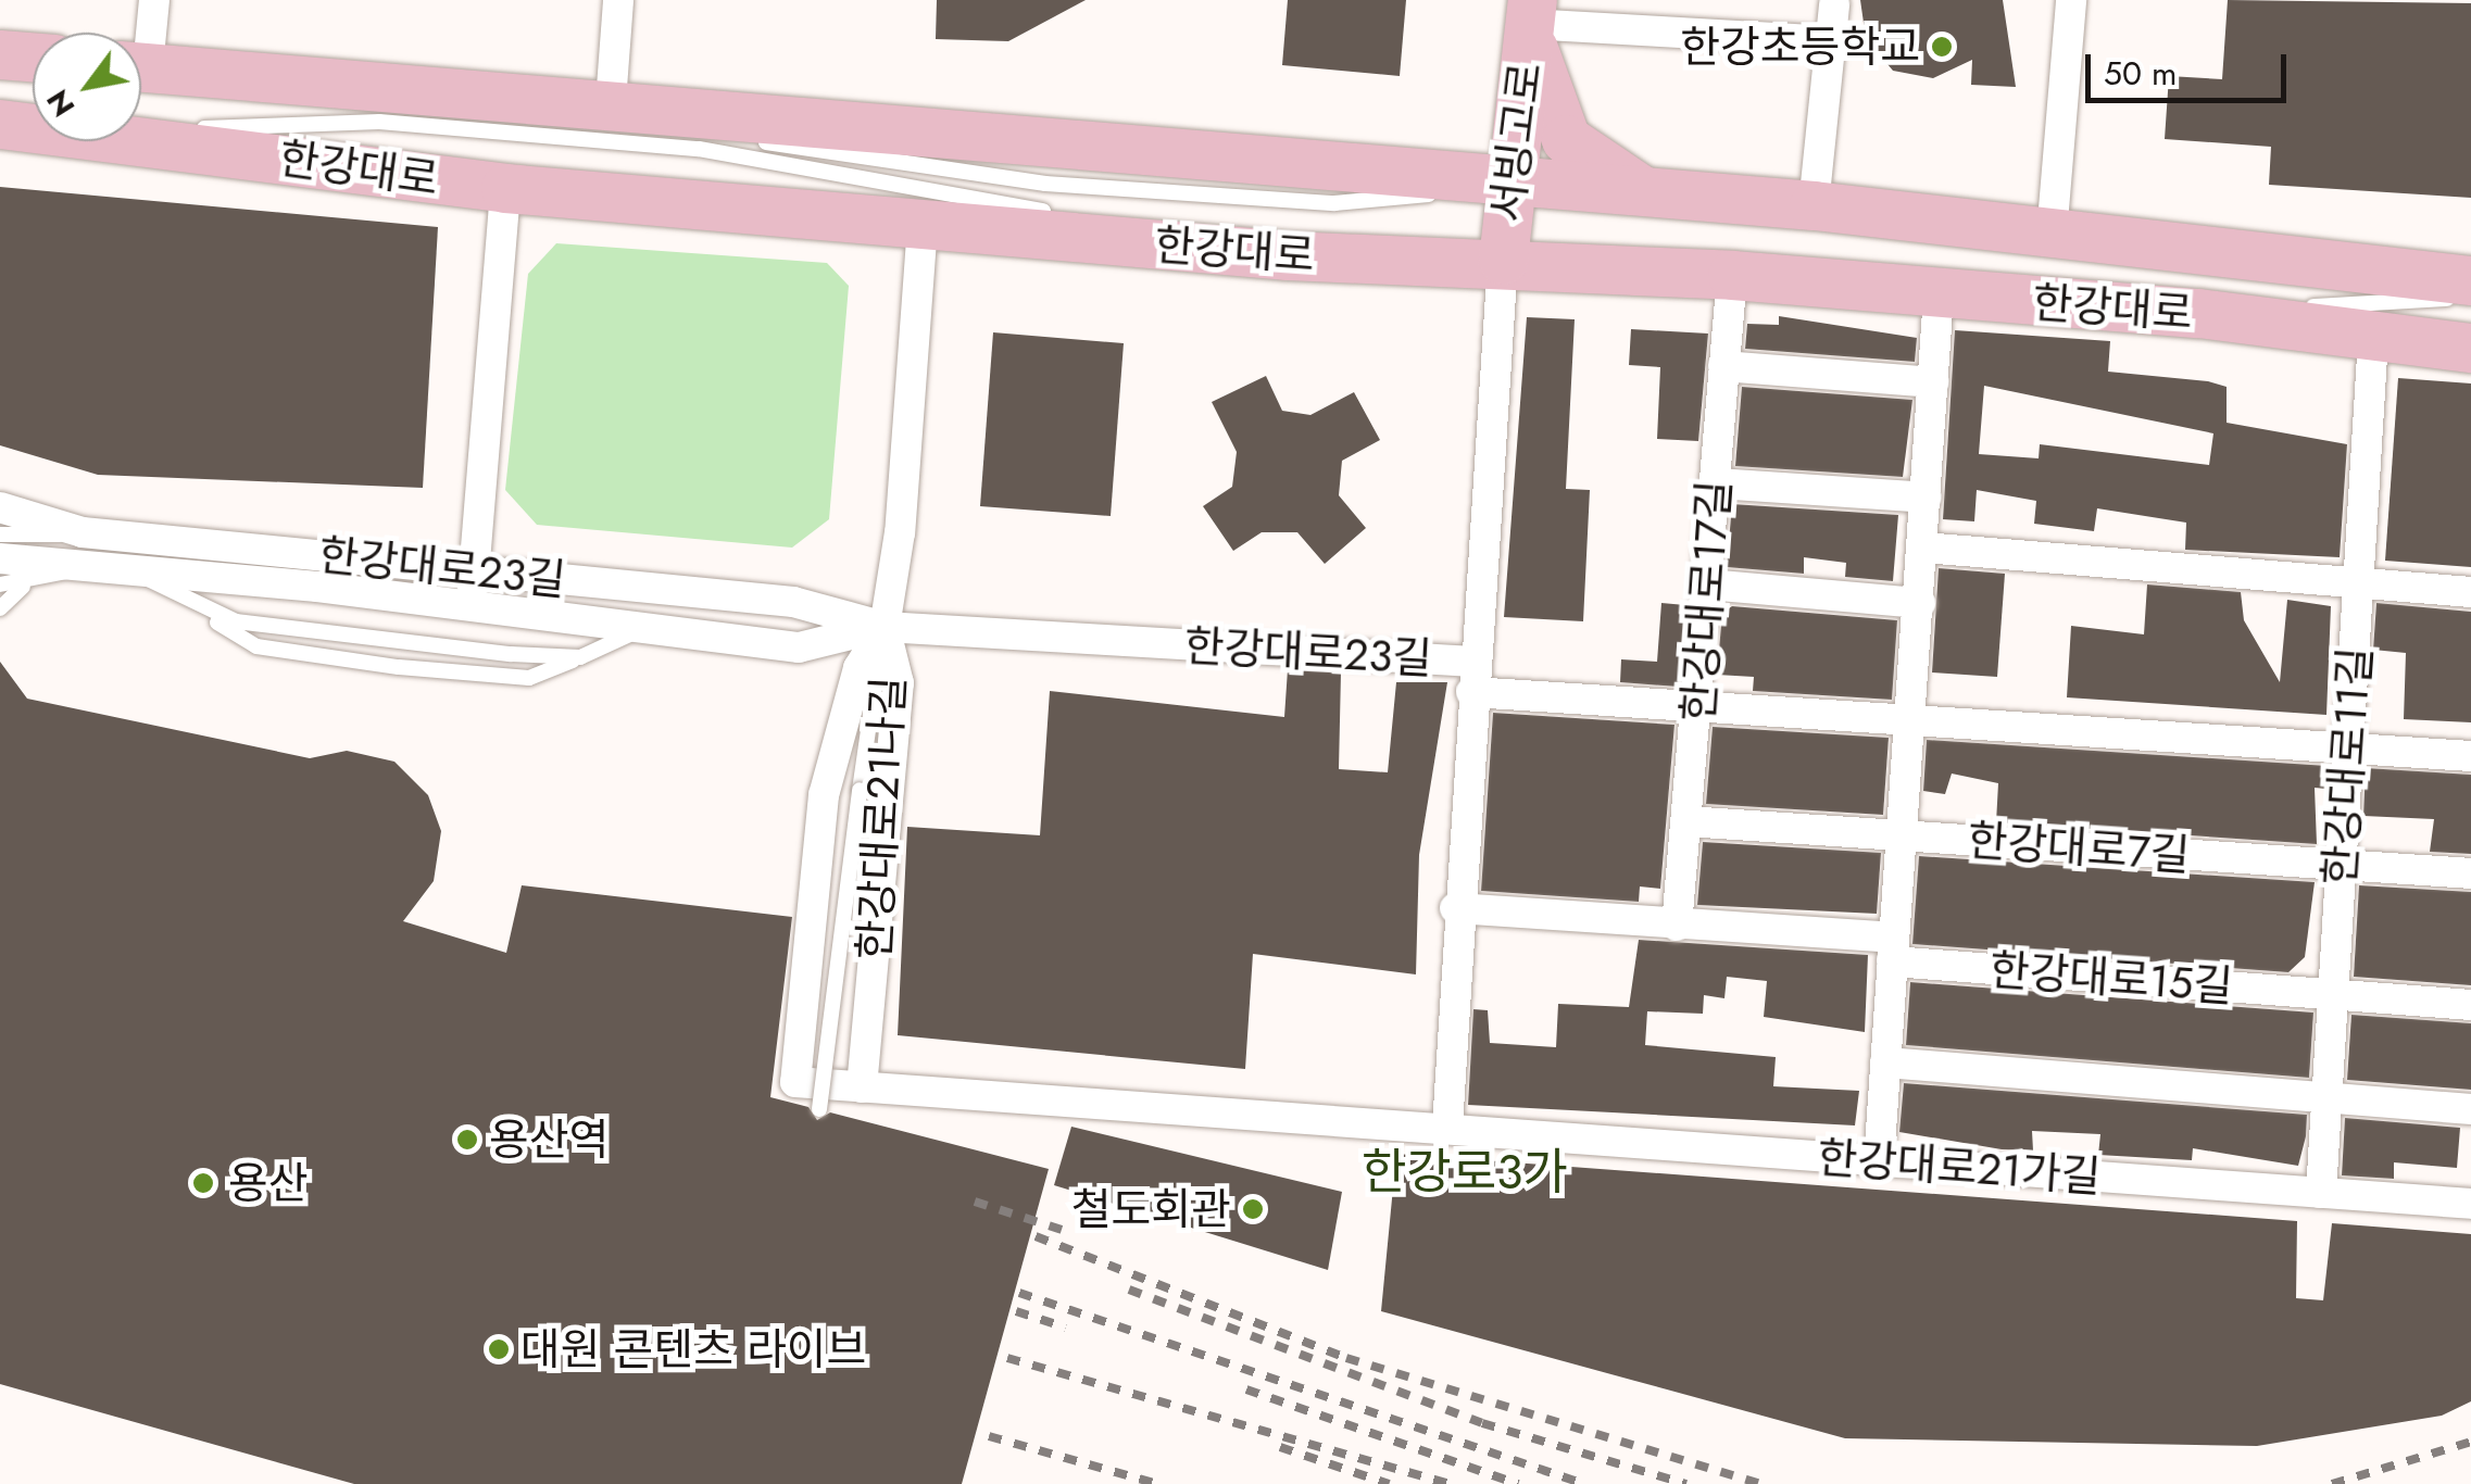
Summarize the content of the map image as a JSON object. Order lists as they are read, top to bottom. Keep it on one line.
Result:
{"streets":{"main road":["서빙고로","한강대로"],"street":["한강대로23길","한강대로17길","한강대로11길","한강대로21나길","한강대로7길","한강대로15길","한강대로21가길"]},"crossings":[["서빙고로","한강대로"],["한강대로","한강대로17길"],["한강대로","한강대로11길"],["한강대로23길","한강대로17길"],["한강대로23길","한강대로21나길"],["한강대로17길","한강대로7길"],["한강대로17길","한강대로15길"],["한강대로11길","한강대로7길"],["한강대로11길","한강대로15길"],["한강대로11길","한강대로21가길"],["한강대로21나길","한강대로21가길"]],"districts":["한강로3가"],"places":["한강초등학교","용산역","용산","철도회관","대원 콘텐츠 라이브"],"scale_bar":"50 m","north":"bottom left"}
